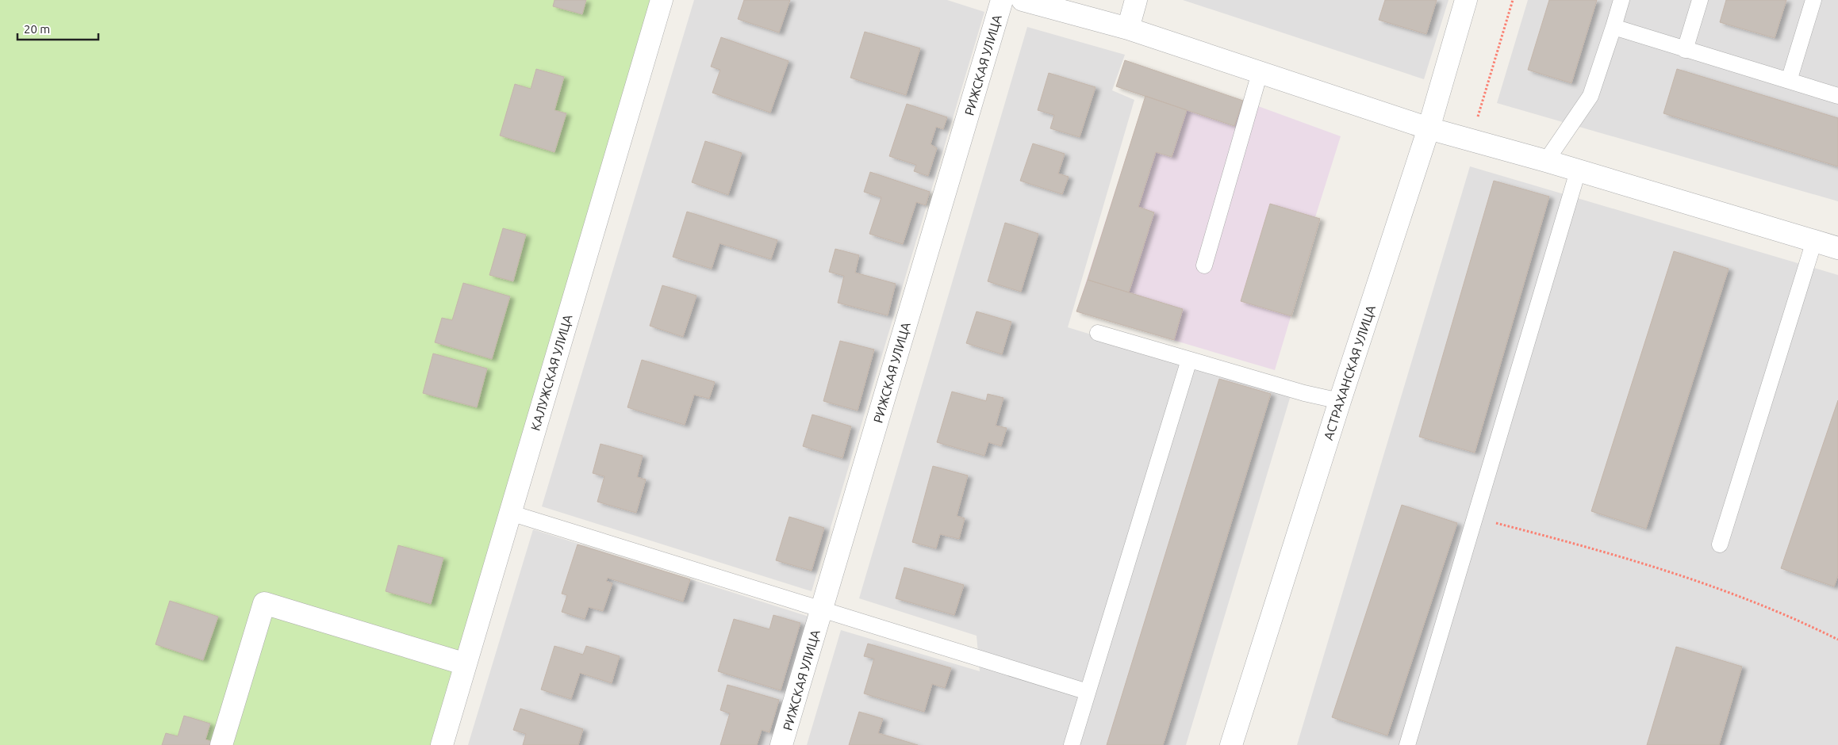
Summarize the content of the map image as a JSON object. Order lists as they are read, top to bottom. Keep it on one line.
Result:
{"streets":{"street":["РИЖСКАЯ УЛИЦА","КАЛУЖСКАЯ УЛИЦА","АСТРАХАНСКАЯ УЛИЦА"]},"scale_bar":"20 m"}
